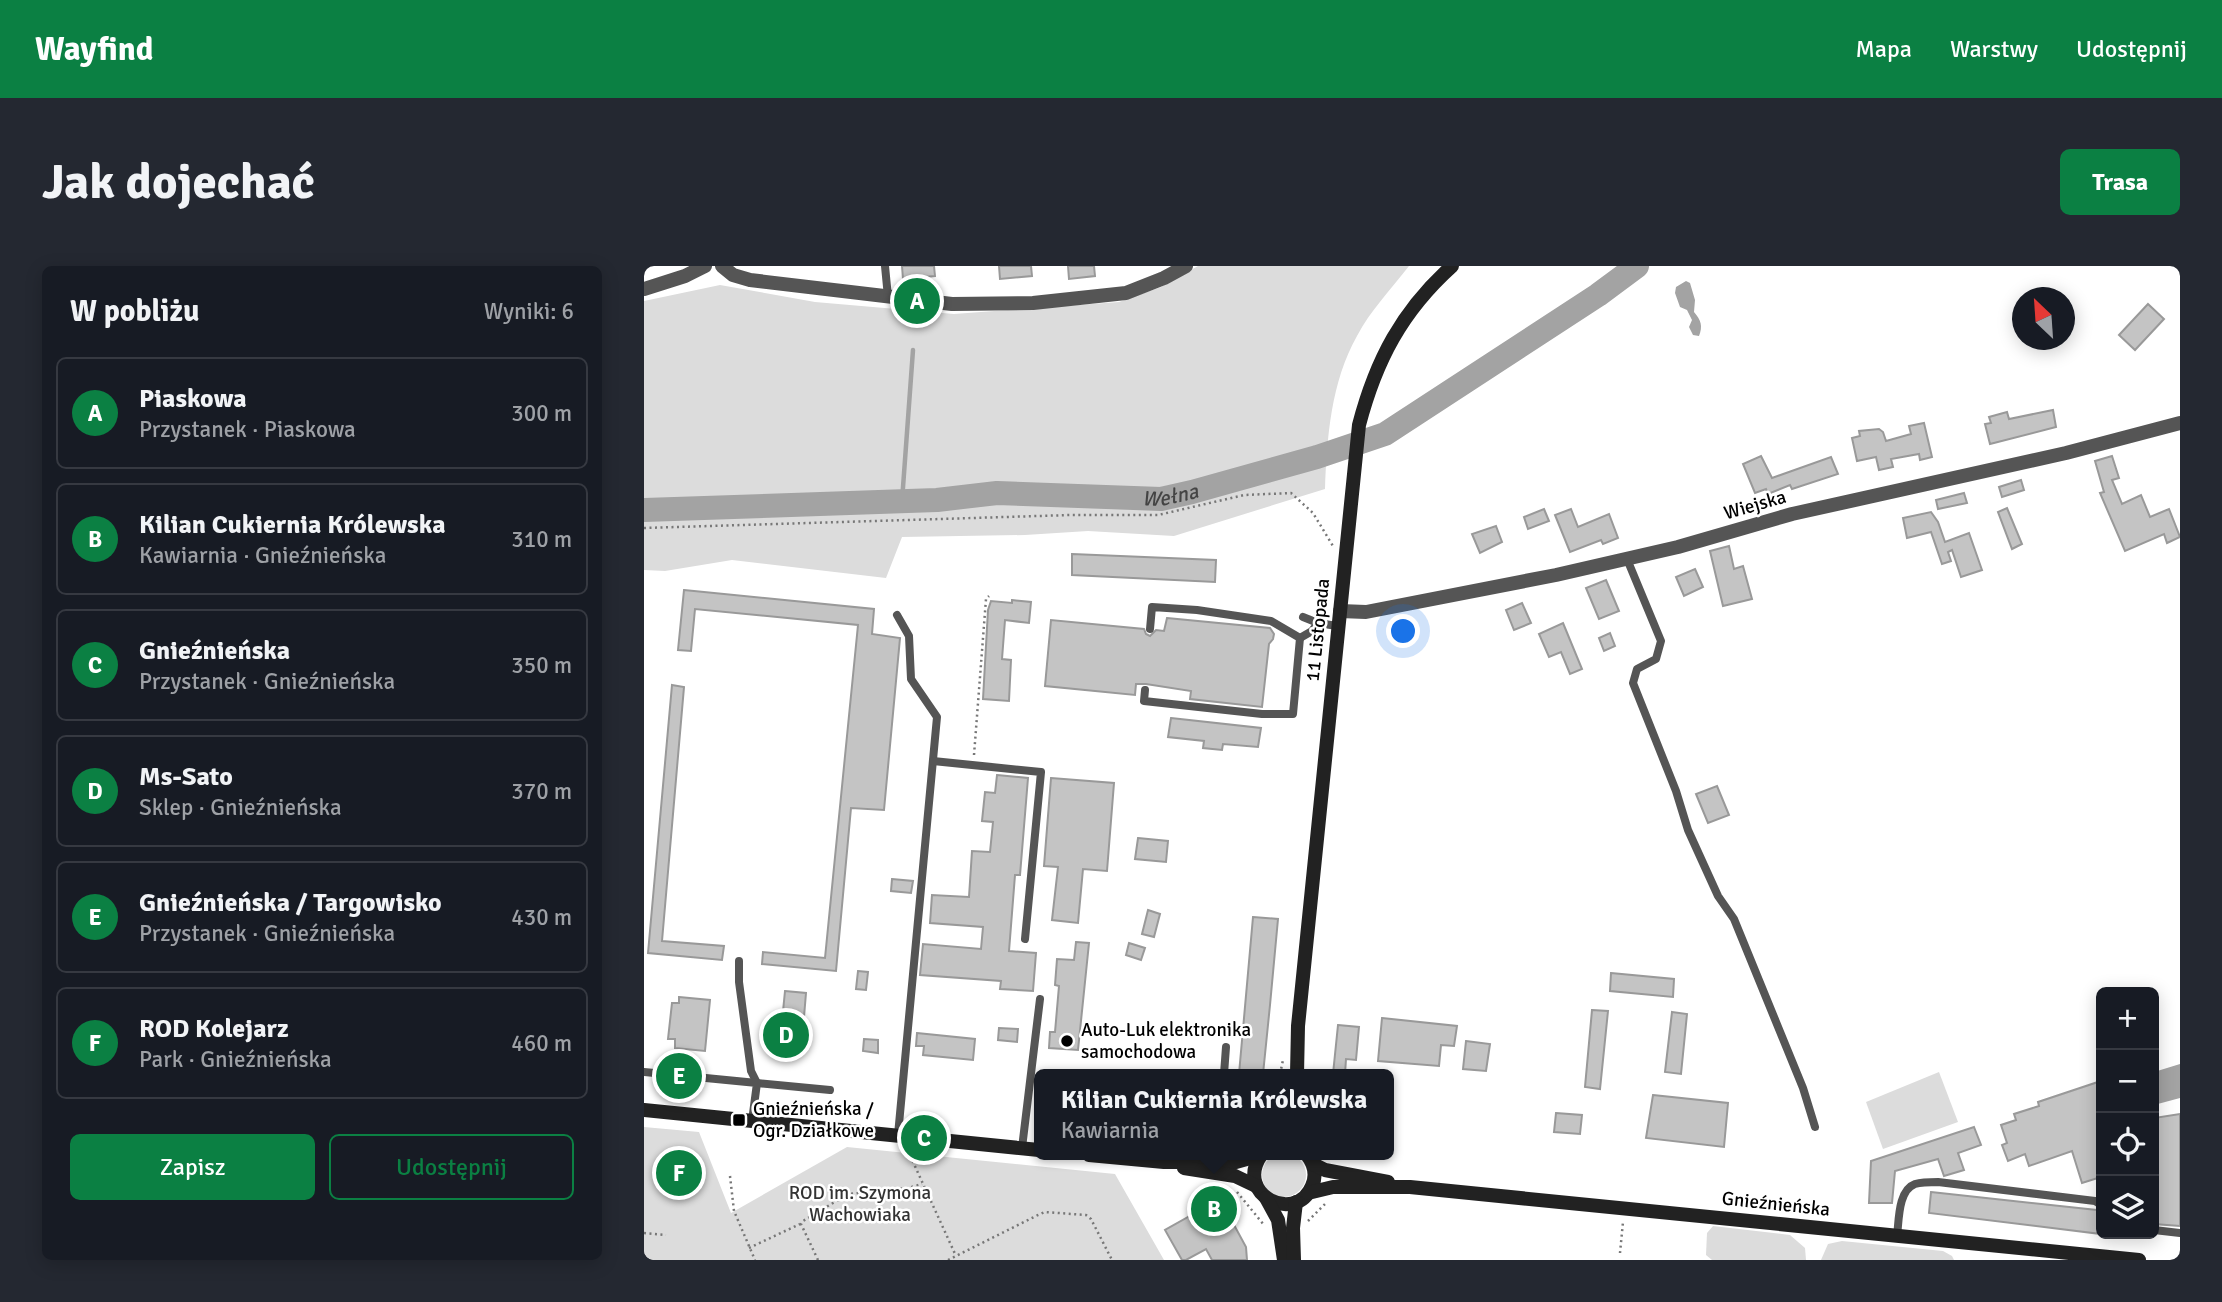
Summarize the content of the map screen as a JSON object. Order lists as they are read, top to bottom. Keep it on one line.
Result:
{"streets":{"main road":["11 Listopada","Gnieźnieńska"],"street":["Wiejska"]},"crossings":[["Wiejska","11 Listopada"]],"water":["Wełna"],"parks":["ROD im. Szymona Wachowiaka"],"places":{"other":["Auto-Luk elektronika samochodowa"],"transit":["Gnieźnieńska / Ogr. Działkowe"]},"north":"top left","page":{"header":"Wayfind","nav":["Mapa","Warstwy","Udostępnij"],"buttons":["Trasa",["Zapisz","Udostępnij"]],"title":"Jak dojechać","heading":["W pobliżu","Wyniki: 6"],"pins":["A","D","E","C","F","B"],"list":[{"mark":"A","name":"Piaskowa","note":"Przystanek · Piaskowa","value":"300 m"},{"mark":"B","name":"Kilian Cukiernia Królewska","note":"Kawiarnia · Gnieźnieńska","value":"310 m"},{"mark":"C","name":"Gnieźnieńska","note":"Przystanek · Gnieźnieńska","value":"350 m"},{"mark":"D","name":"Ms-Sato","note":"Sklep · Gnieźnieńska","value":"370 m"},{"mark":"E","name":"Gnieźnieńska / Targowisko","note":"Przystanek · Gnieźnieńska","value":"430 m"},{"mark":"F","name":"ROD Kolejarz","note":"Park · Gnieźnieńska","value":"460 m"}],"map_buttons":["+","−"],"popup":["Kilian Cukiernia Królewska","Kawiarnia"]}}
